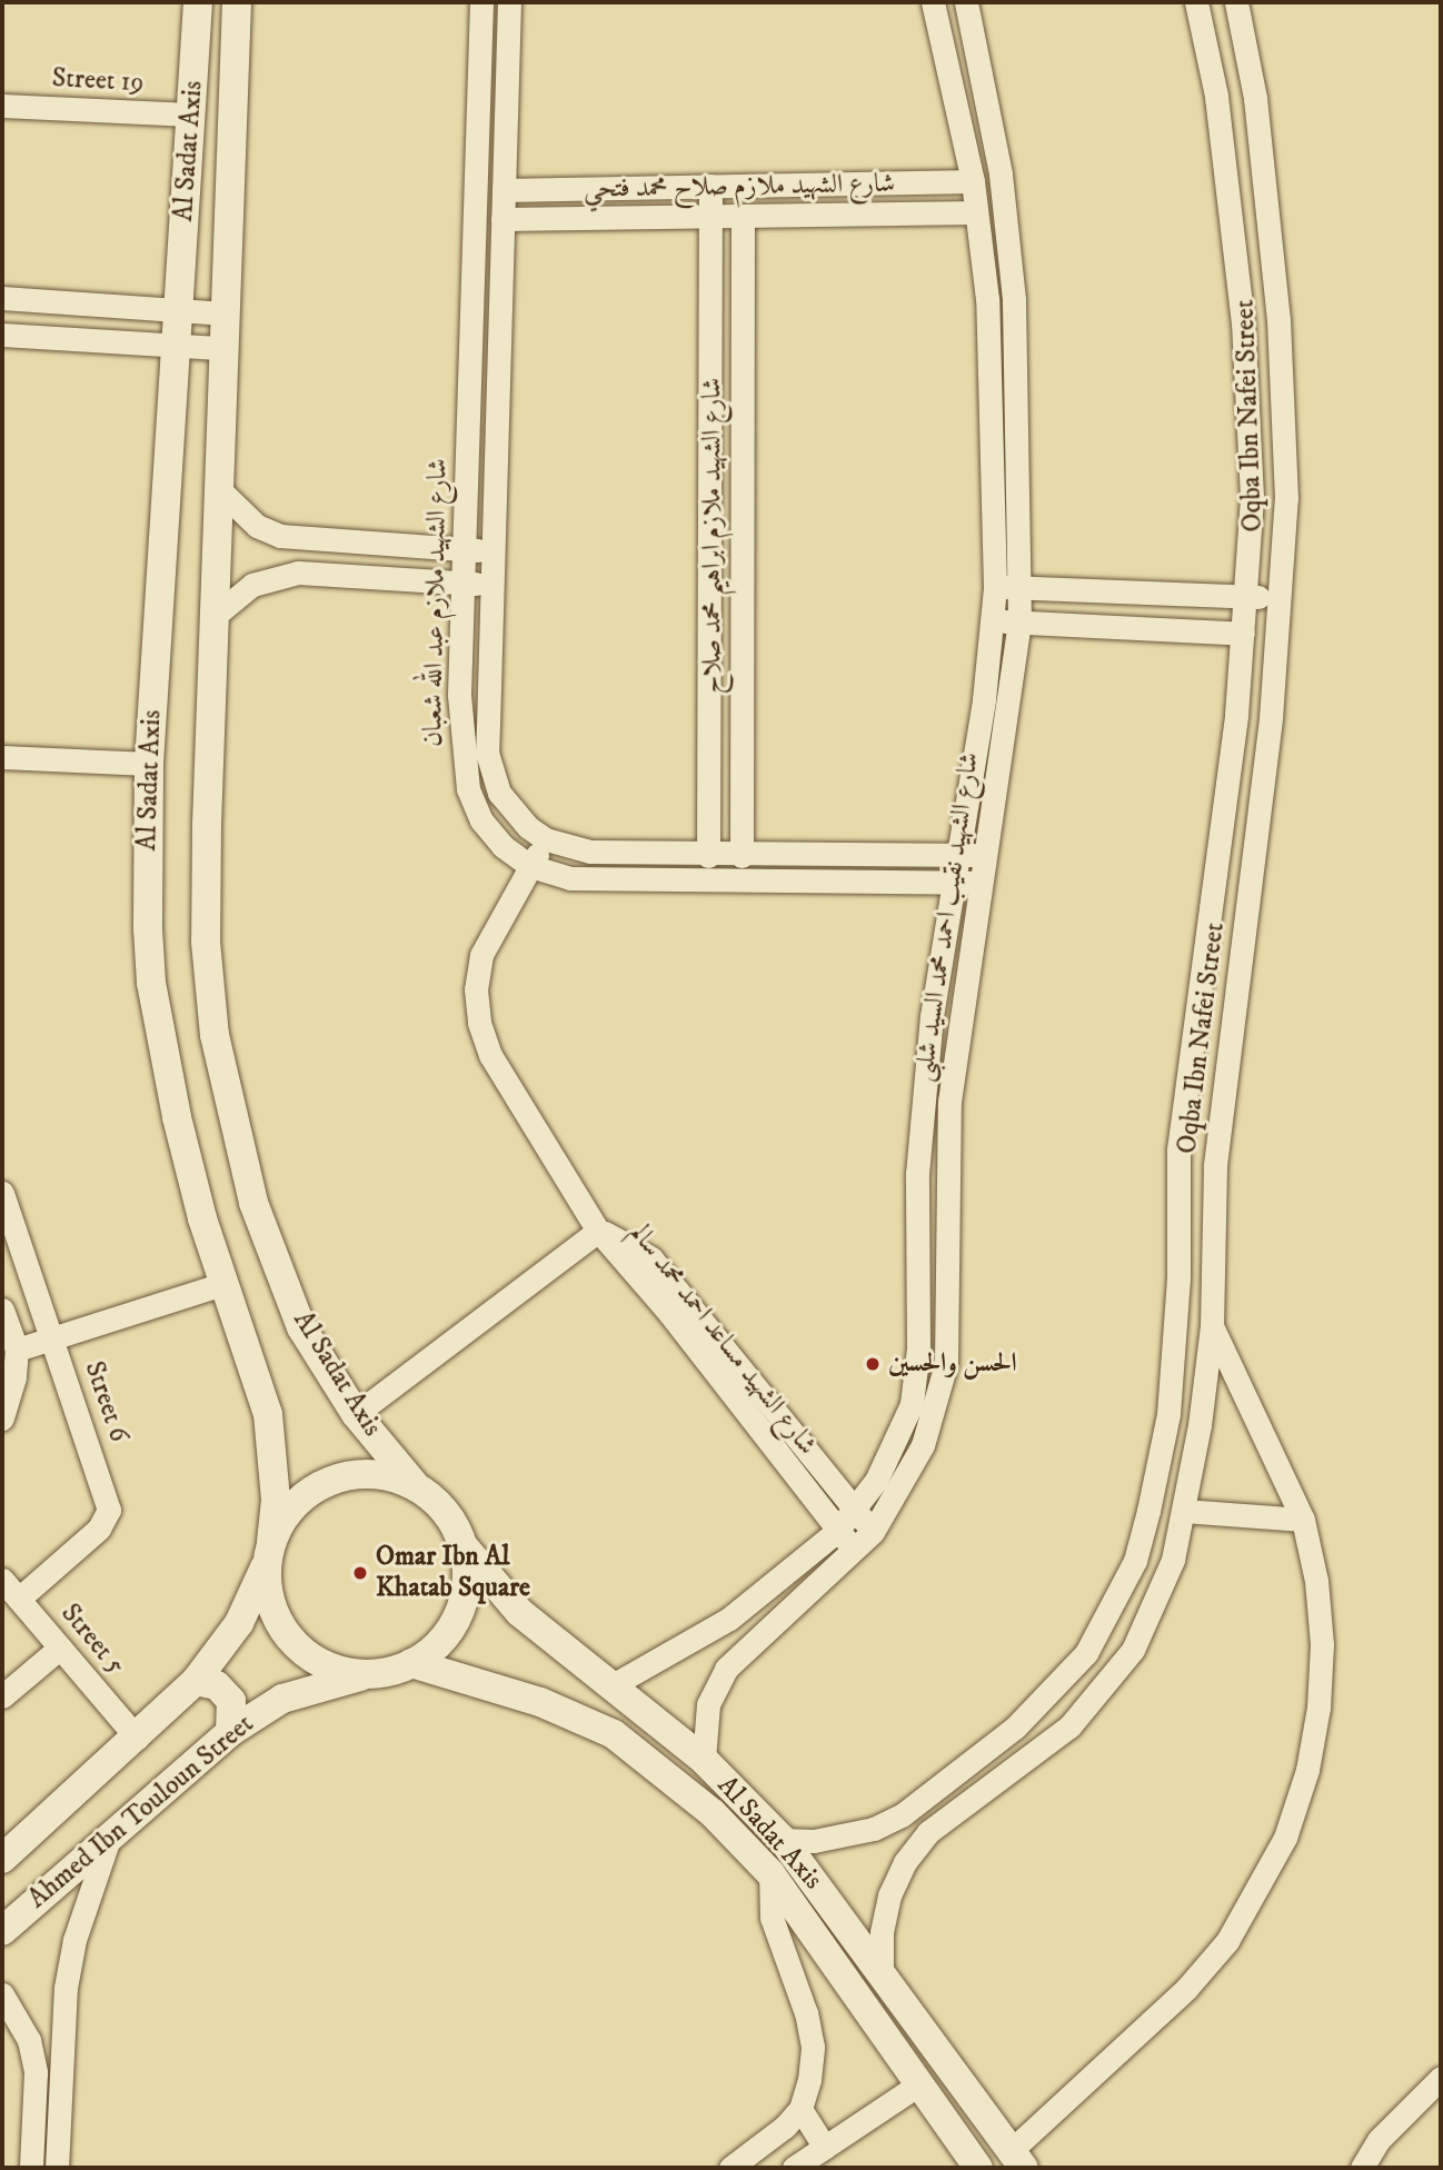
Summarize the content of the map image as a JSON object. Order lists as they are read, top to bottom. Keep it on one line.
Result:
{"streets":{"street":["Street 19","Al Sadat Axis","شارع الشهيد ملازم صلاح محمد فتحي","Oqba Ibn Nafei Street","شارع الشهيد ملازم ابراهيم محمد صلاح","شارع الشهيد ملازم عبد الله شعبان","شارع الشهيد نقيب احمد محمد السيد شلبى","شارع الشهيد مساعد احمد محمد سالم","Street 6","Street 5","Ahmed Ibn Touloun Street"]},"crossings":[["Street 19","Al Sadat Axis"],["Al Sadat Axis","Oqba Ibn Nafei Street"],["Al Sadat Axis","شارع الشهيد نقيب احمد محمد السيد شلبى"],["Al Sadat Axis","Ahmed Ibn Touloun Street"],["شارع الشهيد ملازم صلاح محمد فتحي","شارع الشهيد ملازم ابراهيم محمد صلاح"],["شارع الشهيد ملازم صلاح محمد فتحي","شارع الشهيد ملازم عبد الله شعبان"],["شارع الشهيد ملازم صلاح محمد فتحي","شارع الشهيد نقيب احمد محمد السيد شلبى"],["شارع الشهيد ملازم ابراهيم محمد صلاح","شارع الشهيد ملازم عبد الله شعبان"],["شارع الشهيد ملازم عبد الله شعبان","شارع الشهيد نقيب احمد محمد السيد شلبى"],["شارع الشهيد نقيب احمد محمد السيد شلبى","شارع الشهيد مساعد احمد محمد سالم"],["Street 6","Street 5"],["Street 5","Ahmed Ibn Touloun Street"]],"places":["الحسن والحسين","Omar Ibn Al Khatab Square"]}
